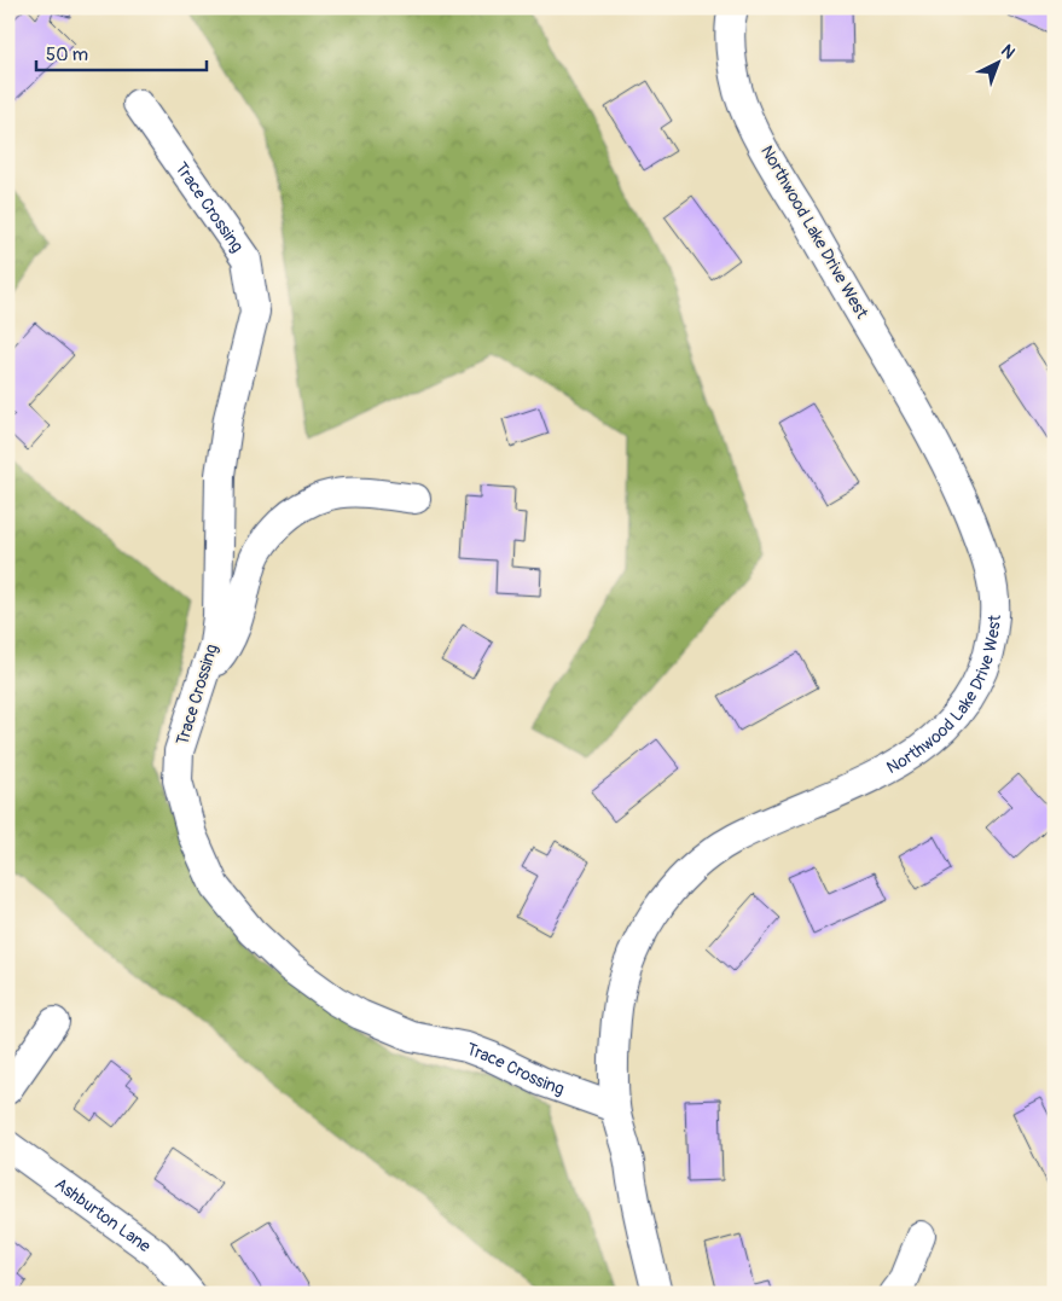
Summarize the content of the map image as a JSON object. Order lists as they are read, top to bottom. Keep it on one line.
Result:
{"streets":{"street":["Trace Crossing","Northwood Lake Drive West","Ashburton Lane"]},"crossings":[["Trace Crossing","Northwood Lake Drive West"]],"scale_bar":"50 m","north":"top right"}
